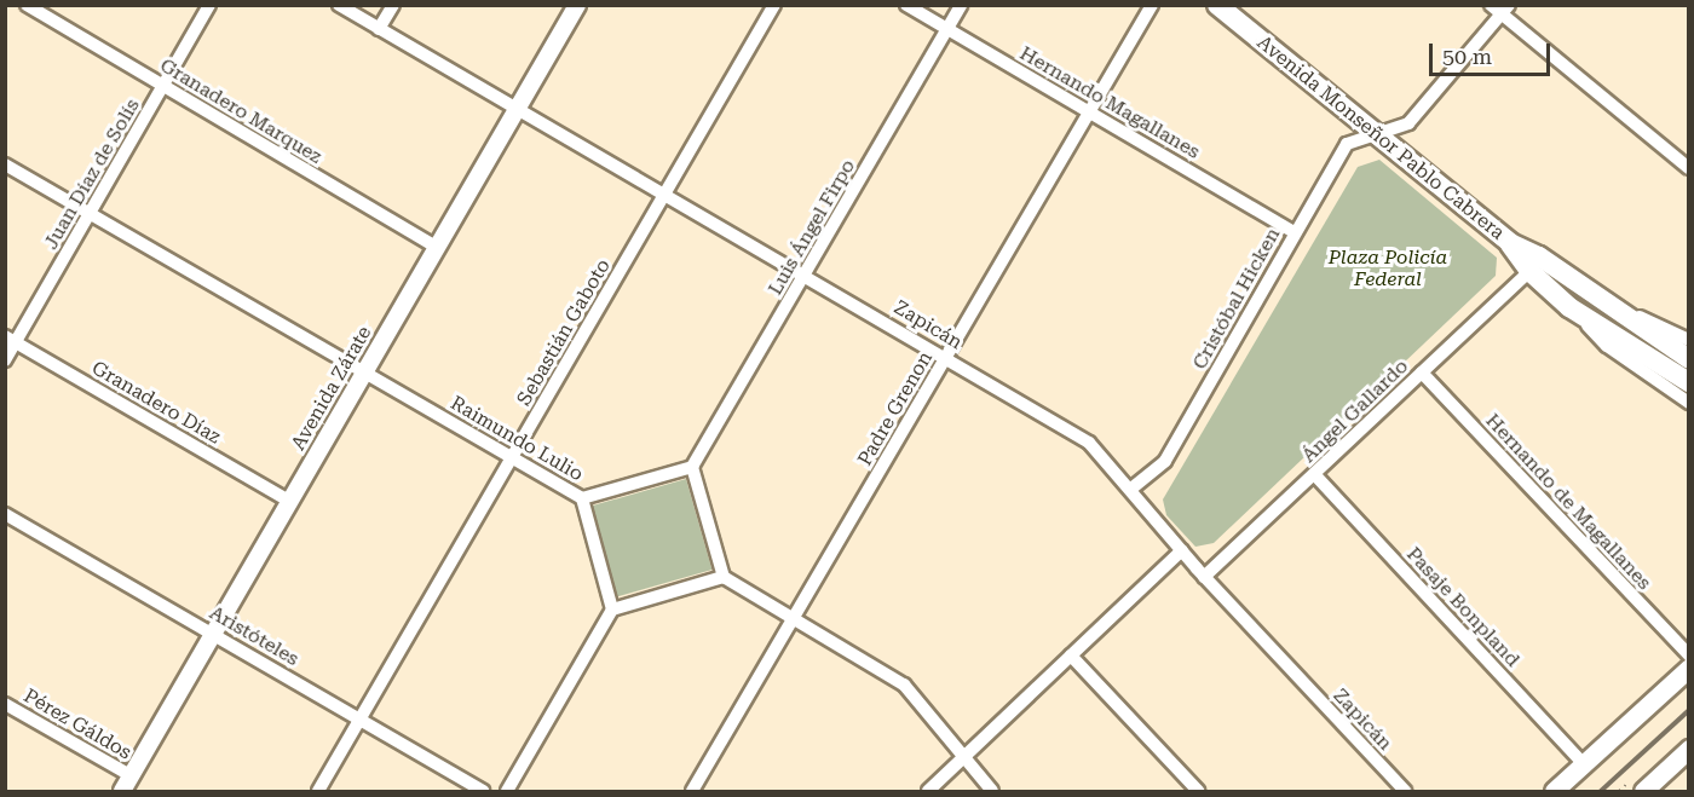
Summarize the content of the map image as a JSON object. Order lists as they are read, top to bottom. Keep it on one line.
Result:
{"streets":{"main road":["Avenida Monseñor Pablo Cabrera"],"street":["Hernando Magallanes","Granadero Marquez","Juan Díaz de Solís","Luis Ángel Firpo","Cristóbal Hicken","Zapicán","Sebastián Gaboto","Avenida Zárate","Granadero Díaz","Padre Grenon","Ángel Gallardo","Raimundo Lulio","Hernando de Magallanes","Pasaje Bonpland","Aristóteles","Pérez Gáldos"]},"crossings":[["Hernando Magallanes","Luis Ángel Firpo"],["Hernando Magallanes","Cristóbal Hicken"],["Hernando Magallanes","Padre Grenon"],["Granadero Marquez","Juan Díaz de Solís"],["Granadero Marquez","Avenida Zárate"],["Avenida Monseñor Pablo Cabrera","Cristóbal Hicken"],["Avenida Monseñor Pablo Cabrera","Ángel Gallardo"],["Juan Díaz de Solís","Granadero Díaz"],["Juan Díaz de Solís","Raimundo Lulio"],["Luis Ángel Firpo","Zapicán"],["Cristóbal Hicken","Zapicán"],["Zapicán","Sebastián Gaboto"],["Zapicán","Avenida Zárate"],["Zapicán","Padre Grenon"],["Zapicán","Ángel Gallardo"],["Sebastián Gaboto","Raimundo Lulio"],["Sebastián Gaboto","Aristóteles"],["Avenida Zárate","Granadero Díaz"],["Avenida Zárate","Raimundo Lulio"],["Avenida Zárate","Aristóteles"],["Avenida Zárate","Pérez Gáldos"],["Ángel Gallardo","Hernando de Magallanes"],["Ángel Gallardo","Pasaje Bonpland"]],"parks":["Plaza Policía Federal"],"scale_bar":"50 m"}
